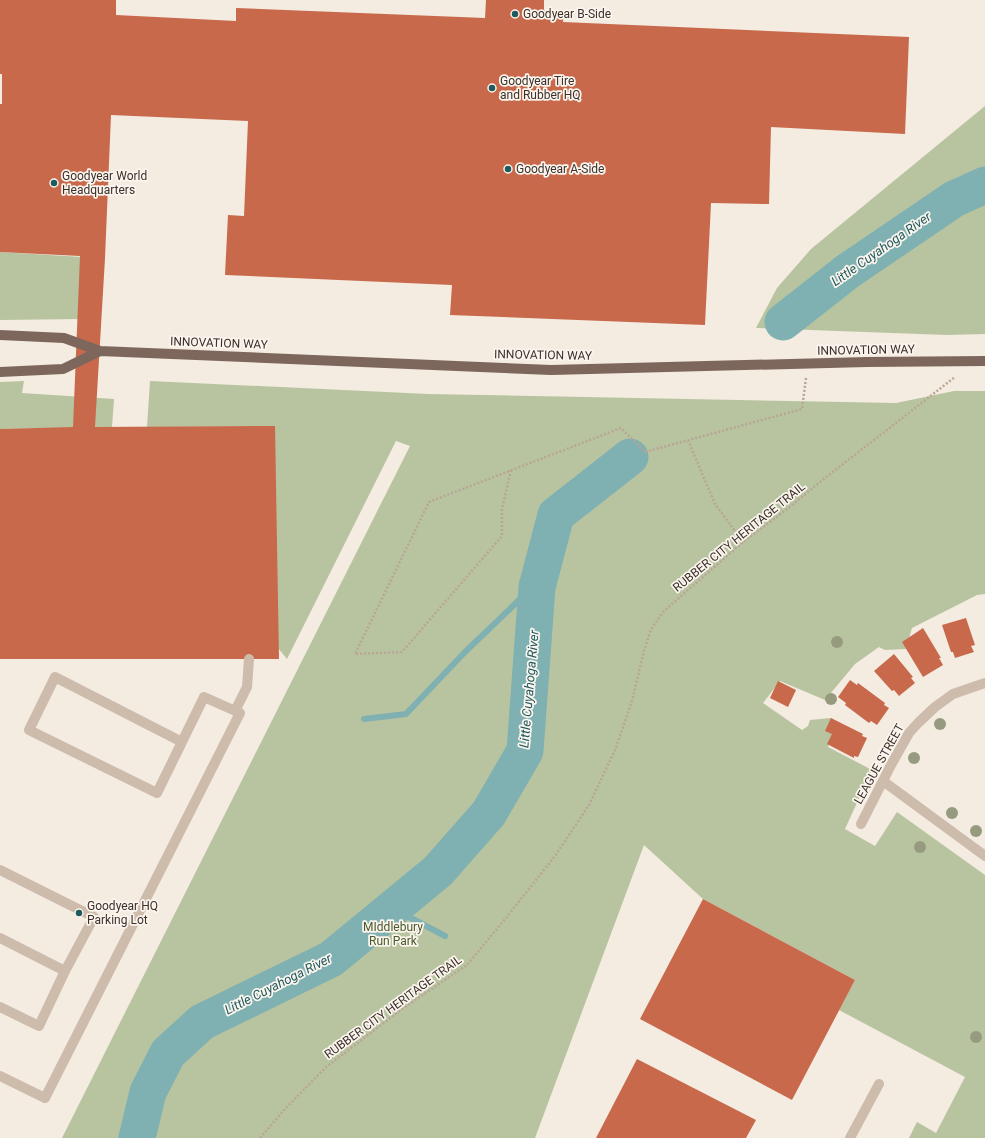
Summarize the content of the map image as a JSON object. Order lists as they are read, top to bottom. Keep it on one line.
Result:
{"streets":{"main road":["INNOVATION WAY"],"street":["LEAGUE STREET"],"path":["RUBBER CITY HERITAGE TRAIL"]},"water":["Little Cuyahoga River"],"parks":["MIddlebury Run Park"],"places":["Goodyear B-Side","Goodyear Tire and Rubber HQ","Goodyear A-Side","Goodyear World Headquarters","Goodyear HQ Parking Lot"]}
